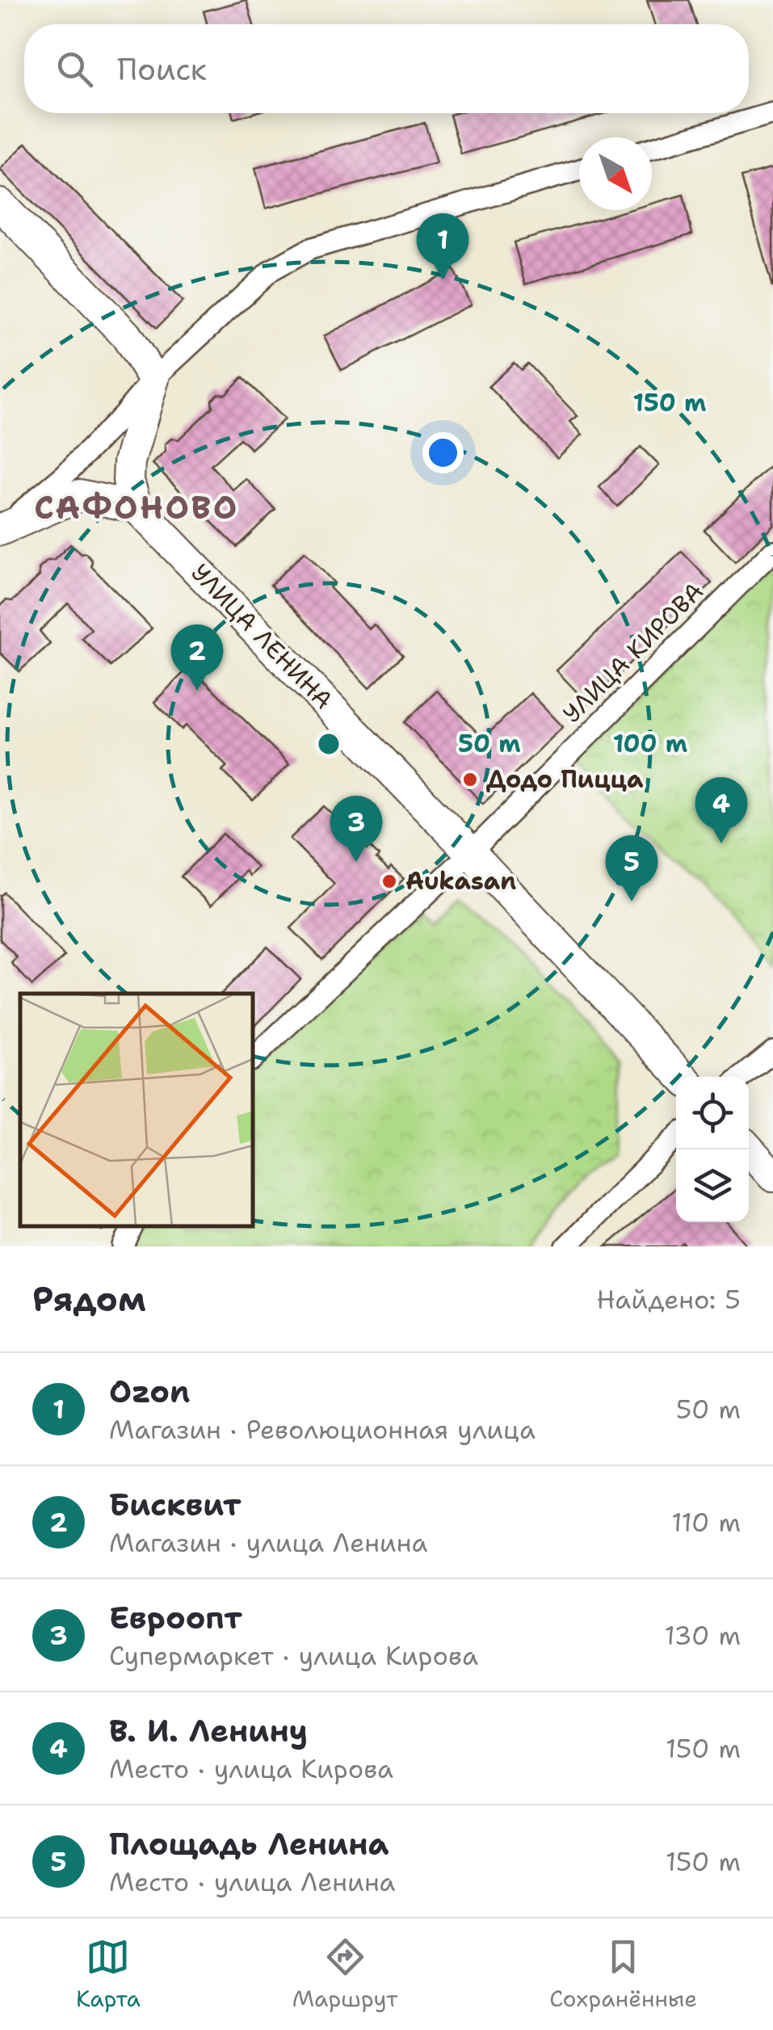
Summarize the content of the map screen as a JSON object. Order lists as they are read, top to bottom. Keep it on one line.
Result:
{"streets":{"main road":["УЛИЦА ЛЕНИНА"],"street":["УЛИЦА КИРОВА"]},"crossings":[["УЛИЦА ЛЕНИНА","УЛИЦА КИРОВА"]],"districts":["САФОНОВО"],"places":["Додо Пицца","Aukasan"],"north":"bottom right","page":{"search":"Поиск","pins":["1","2","4","3","5"],"heading":["Рядом","Найдено: 5"],"list":[{"mark":"1","name":"Ozon","note":"Магазин · Революционная улица","value":"50 m"},{"mark":"2","name":"Бисквит","note":"Магазин · улица Ленина","value":"110 m"},{"mark":"3","name":"Евроопт","note":"Супермаркет · улица Кирова","value":"130 m"},{"mark":"4","name":"В. И. Ленину","note":"Место · улица Кирова","value":"150 m"},{"mark":"5","name":"Площадь Ленина","note":"Место · улица Ленина","value":"150 m"}],"nav":["Карта","Маршрут","Сохранённые"]},"rings":["150 m","50 m","100 m"]}
